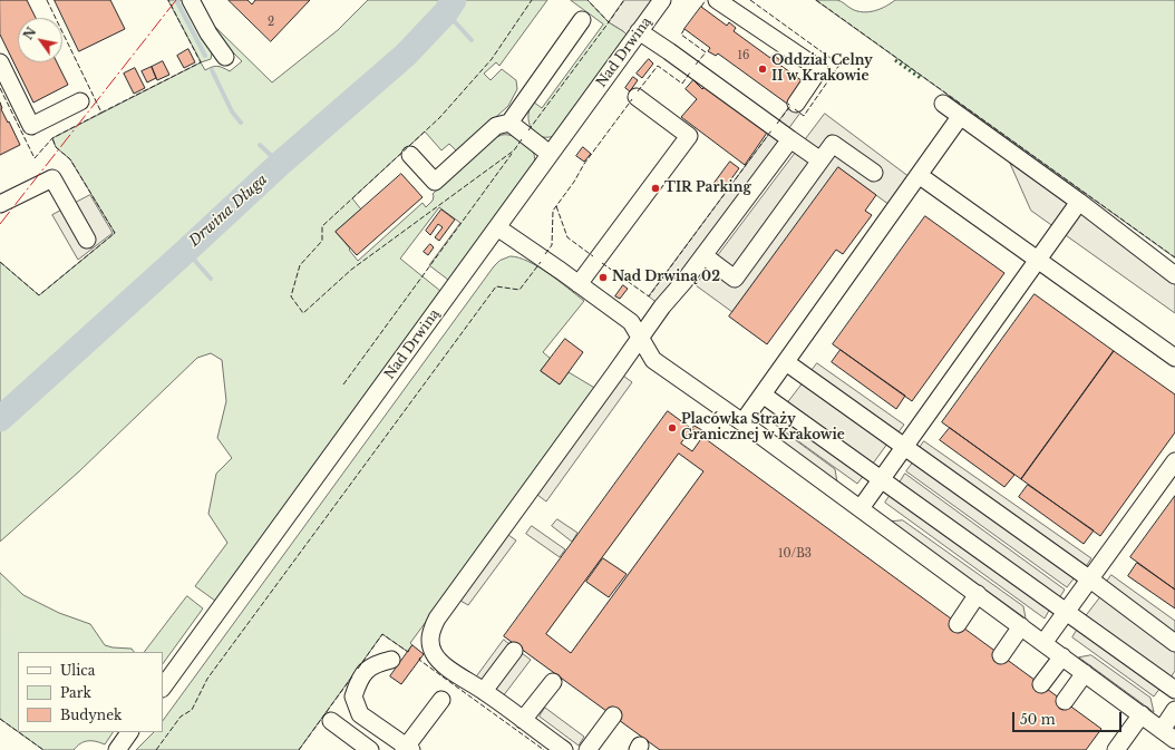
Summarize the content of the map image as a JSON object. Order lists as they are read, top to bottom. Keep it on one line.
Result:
{"streets":{"street":["Nad Drwiną"]},"water":["Drwina Długa"],"places":["Oddział Celny II w Krakowie","TIR Parking","Nad Drwiną 02","Placówka Straży Granicznej w Krakowie"],"house_numbers":["2","16","10/B3"],"legend":["Ulica","Park","Budynek"],"scale_bar":"50 m","north":"top left"}
